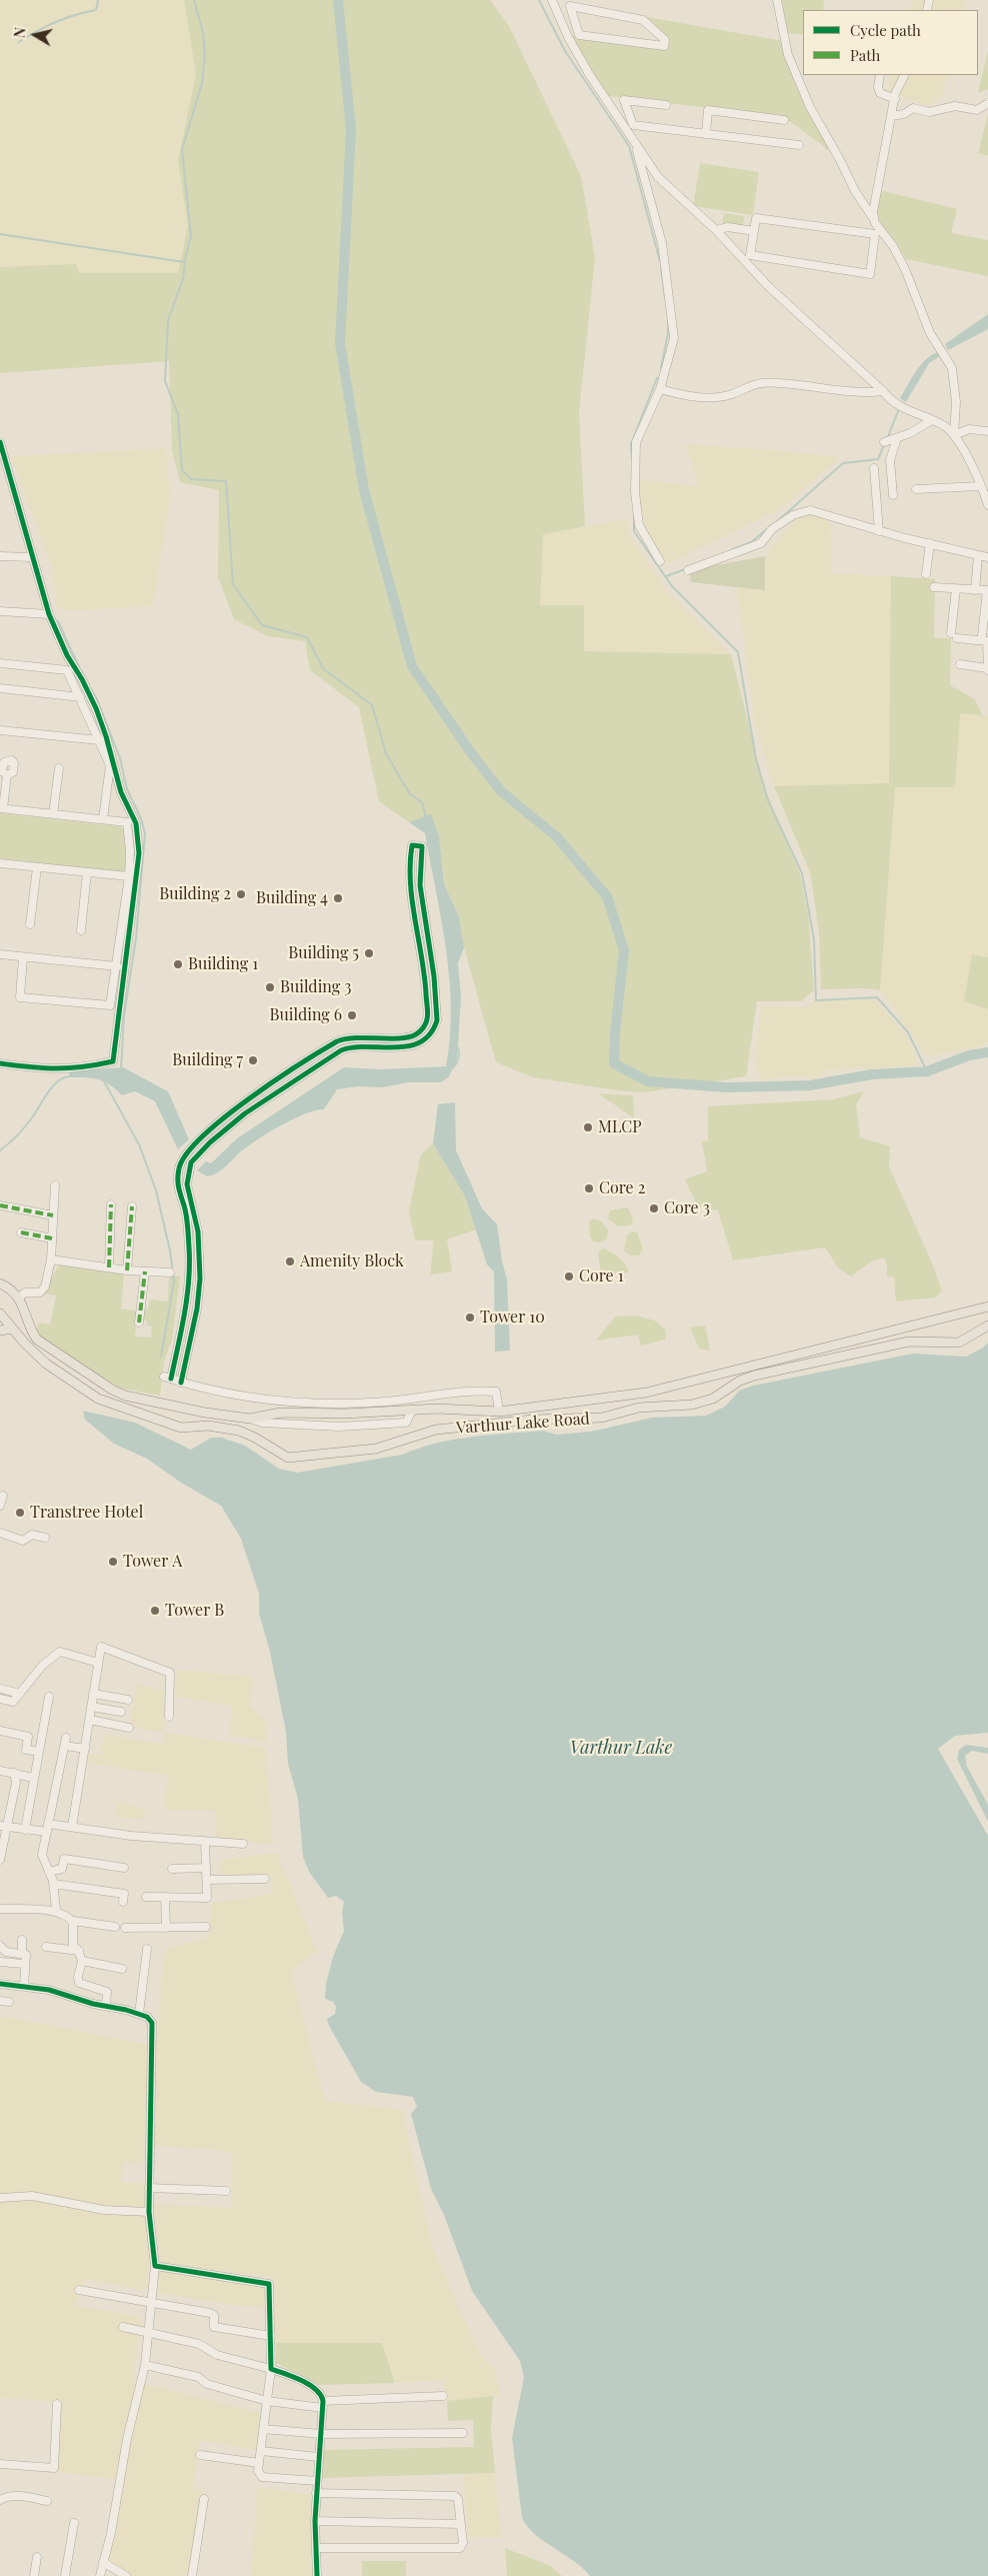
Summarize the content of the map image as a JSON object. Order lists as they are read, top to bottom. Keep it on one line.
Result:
{"streets":{"main road":["Varthur Lake Road"]},"water":["Varthur Lake"],"places":["Building 2","Building 4","Building 5","Building 1","Building 3","Building 6","Building 7","MLCP","Core 2","Core 3","Amenity Block","Core 1","Tower 10","Transtree Hotel","Tower A","Tower B"],"legend":["Cycle path","Path"],"north":"left"}
